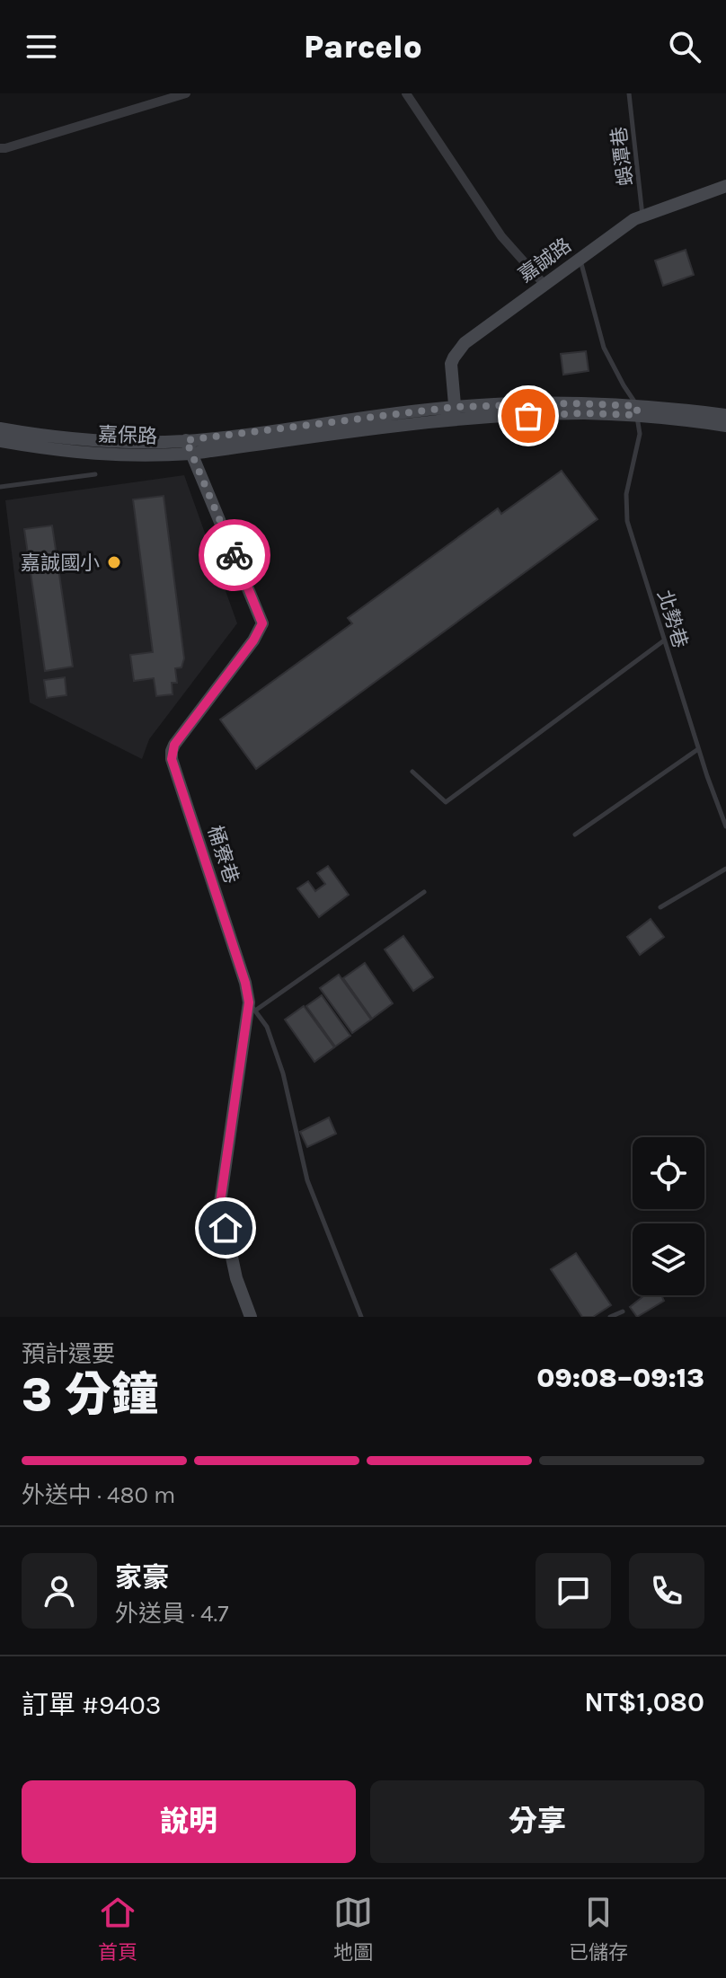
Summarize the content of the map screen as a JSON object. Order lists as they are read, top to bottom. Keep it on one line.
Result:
{"streets":{"street":["嘉誠路","嘉保路","桶寮巷"],"lane":["蜈潭巷","北勢巷"]},"crossings":[["蜈潭巷","嘉誠路"],["嘉誠路","嘉保路"],["嘉保路","北勢巷"],["嘉保路","桶寮巷"]],"places":["嘉誠國小"],"page":{"header":"Parcelo","heading":["3 分鐘","預計還要","09:08–09:13"],"panel":["家豪","外送員 · 4.7","訂單 #9403","NT$1,080"],"bar":"外送中 · 480 m","buttons":["說明","分享"],"tabs":["首頁","地圖","已儲存"]}}
